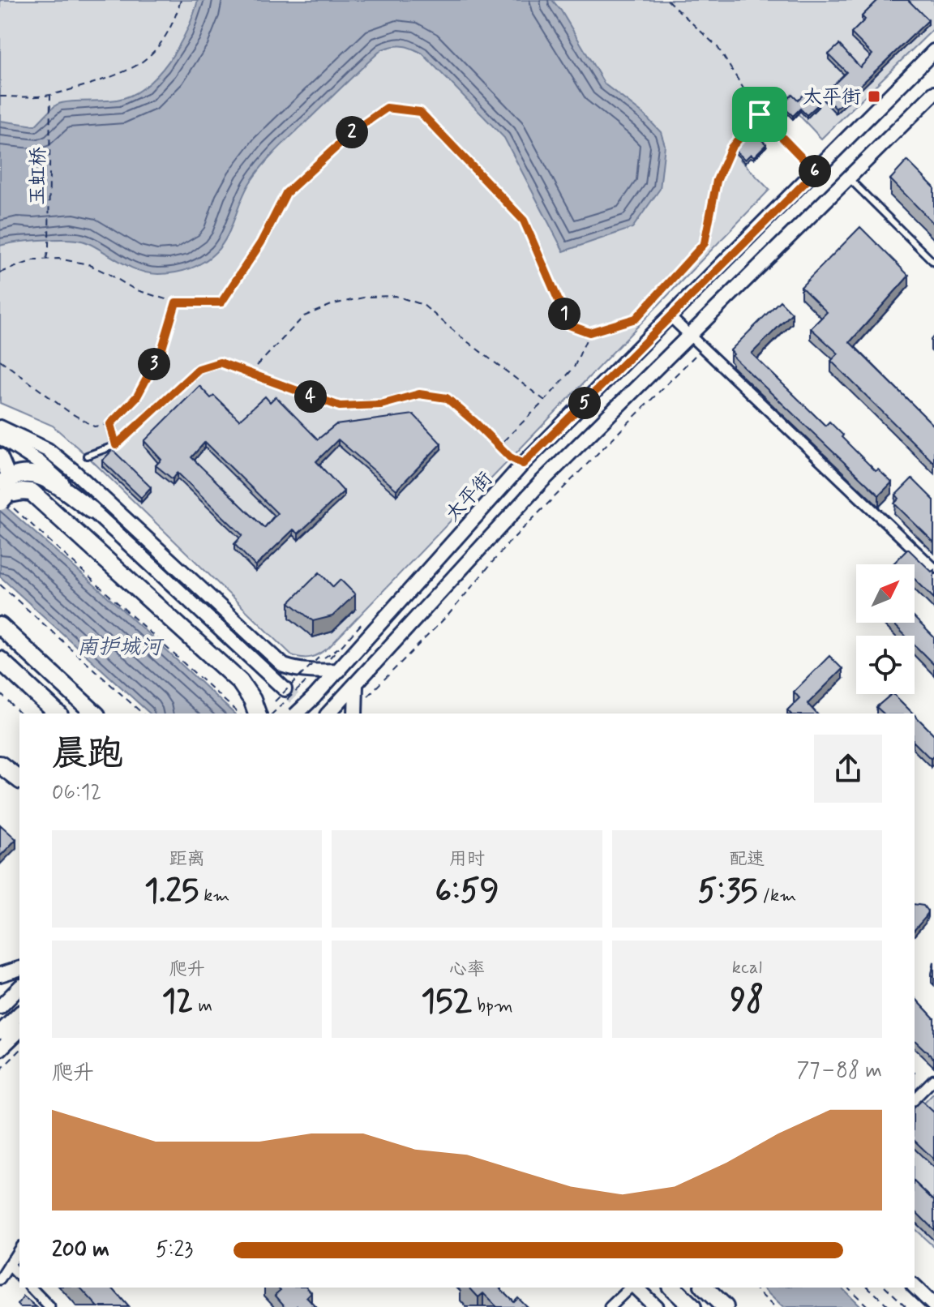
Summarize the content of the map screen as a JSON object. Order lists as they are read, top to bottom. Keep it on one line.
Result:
{"streets":{"main road":["太平街"],"path":["玉虹桥"]},"water":["南护城河"],"places":{"transit":["太平街"]},"north":"top right","page":{"pins":["2","6","1","3","4","5"],"heading":["晨跑","06:12"],"stats":[["距离","1.25 km"],["用时","6:59"],["配速","5:35 /km"],["爬升","12 m"],["心率","152 bpm"],["kcal","98"]],"chart":["爬升","77–88 m"],"list":[{"name":"200 m","note":"5:23"}]}}
